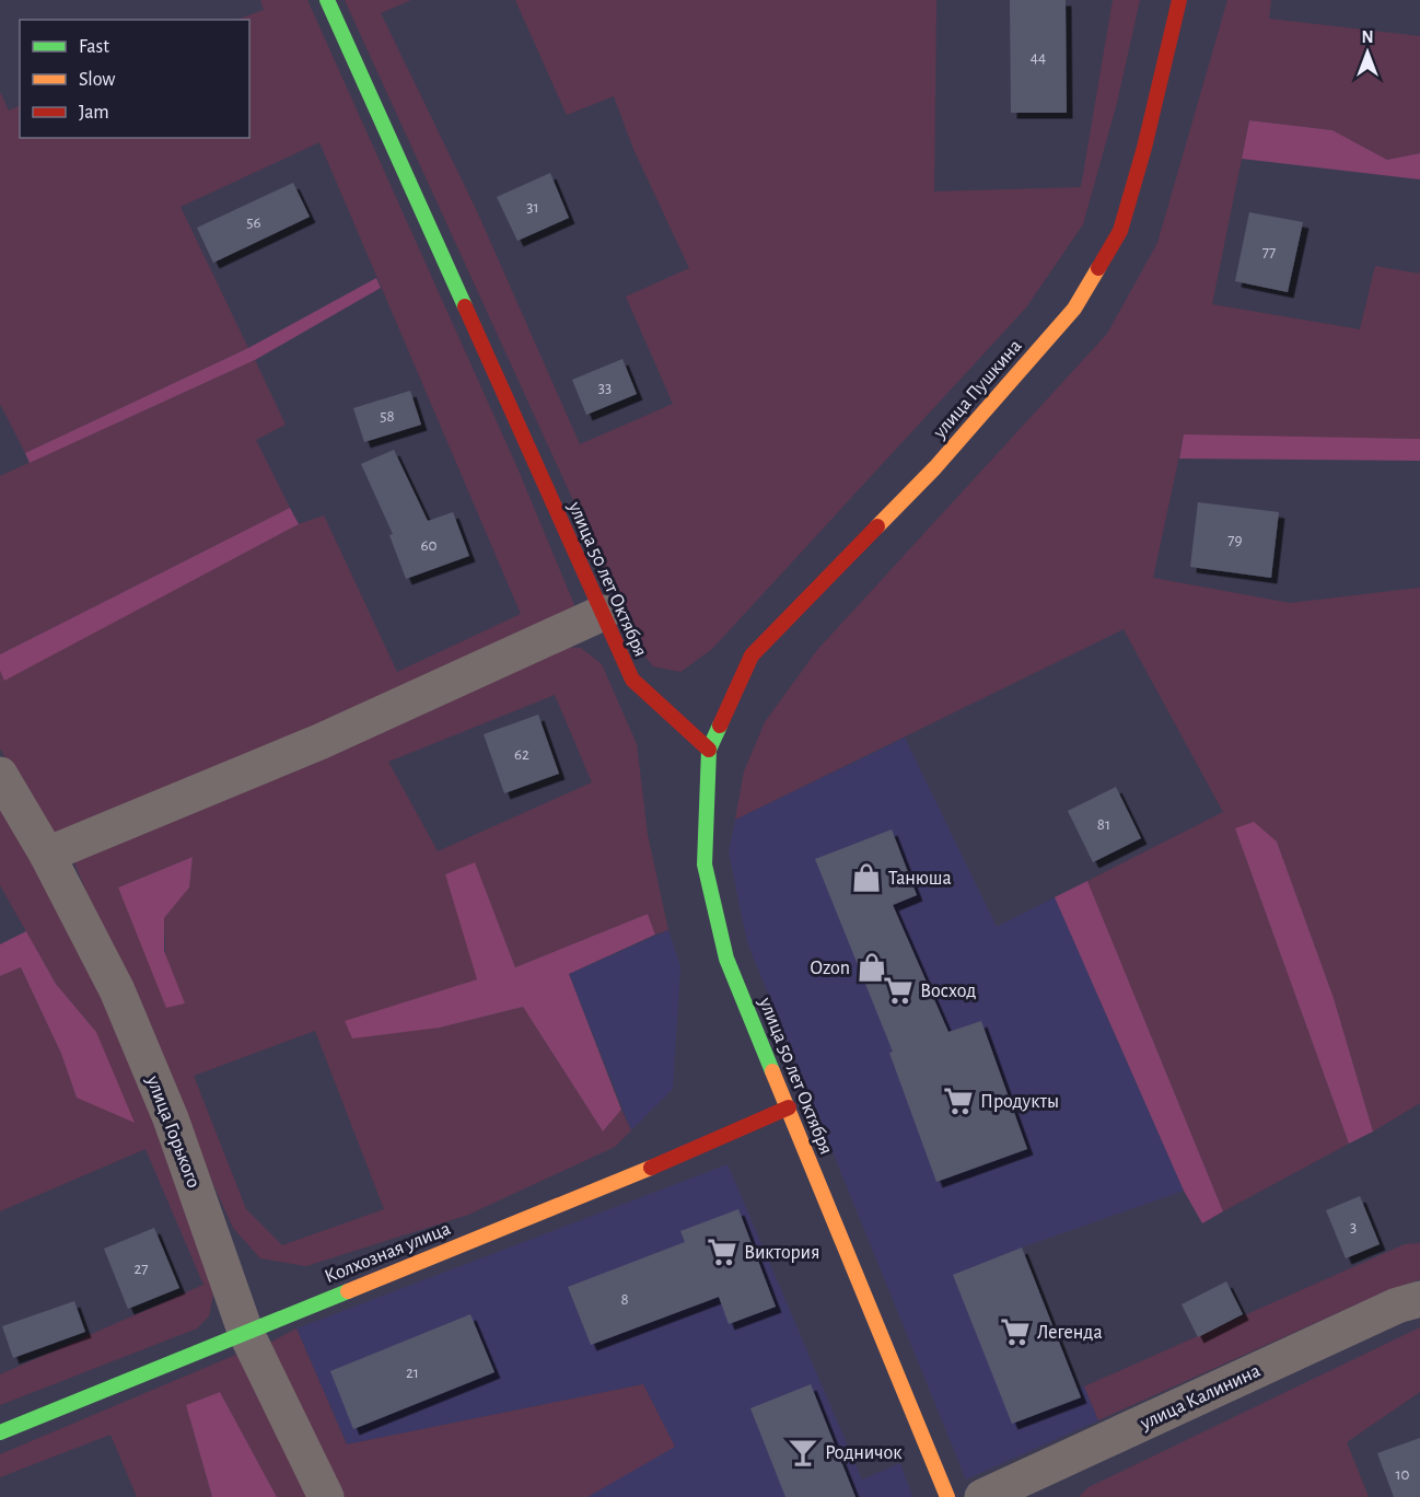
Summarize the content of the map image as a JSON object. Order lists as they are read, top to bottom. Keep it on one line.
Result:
{"streets":{"street":["улица Пушкина","улица 50 лет Октября","улица Горького","Колхозная улица","улица Калинина"]},"crossings":[["улица Пушкина","улица 50 лет Октября"],["улица 50 лет Октября","Колхозная улица"],["улица Горького","Колхозная улица"]],"places":{"shop":["Танюша","Ozon"],"supermarket":["Восход","Продукты","Виктория","Легенда"],"bar":["Родничок"]},"house_numbers":["44","31","56","77","33","58","79","60","62","81","3","27","8","21","10"],"legend":["Fast","Slow","Jam"],"north":"top"}
